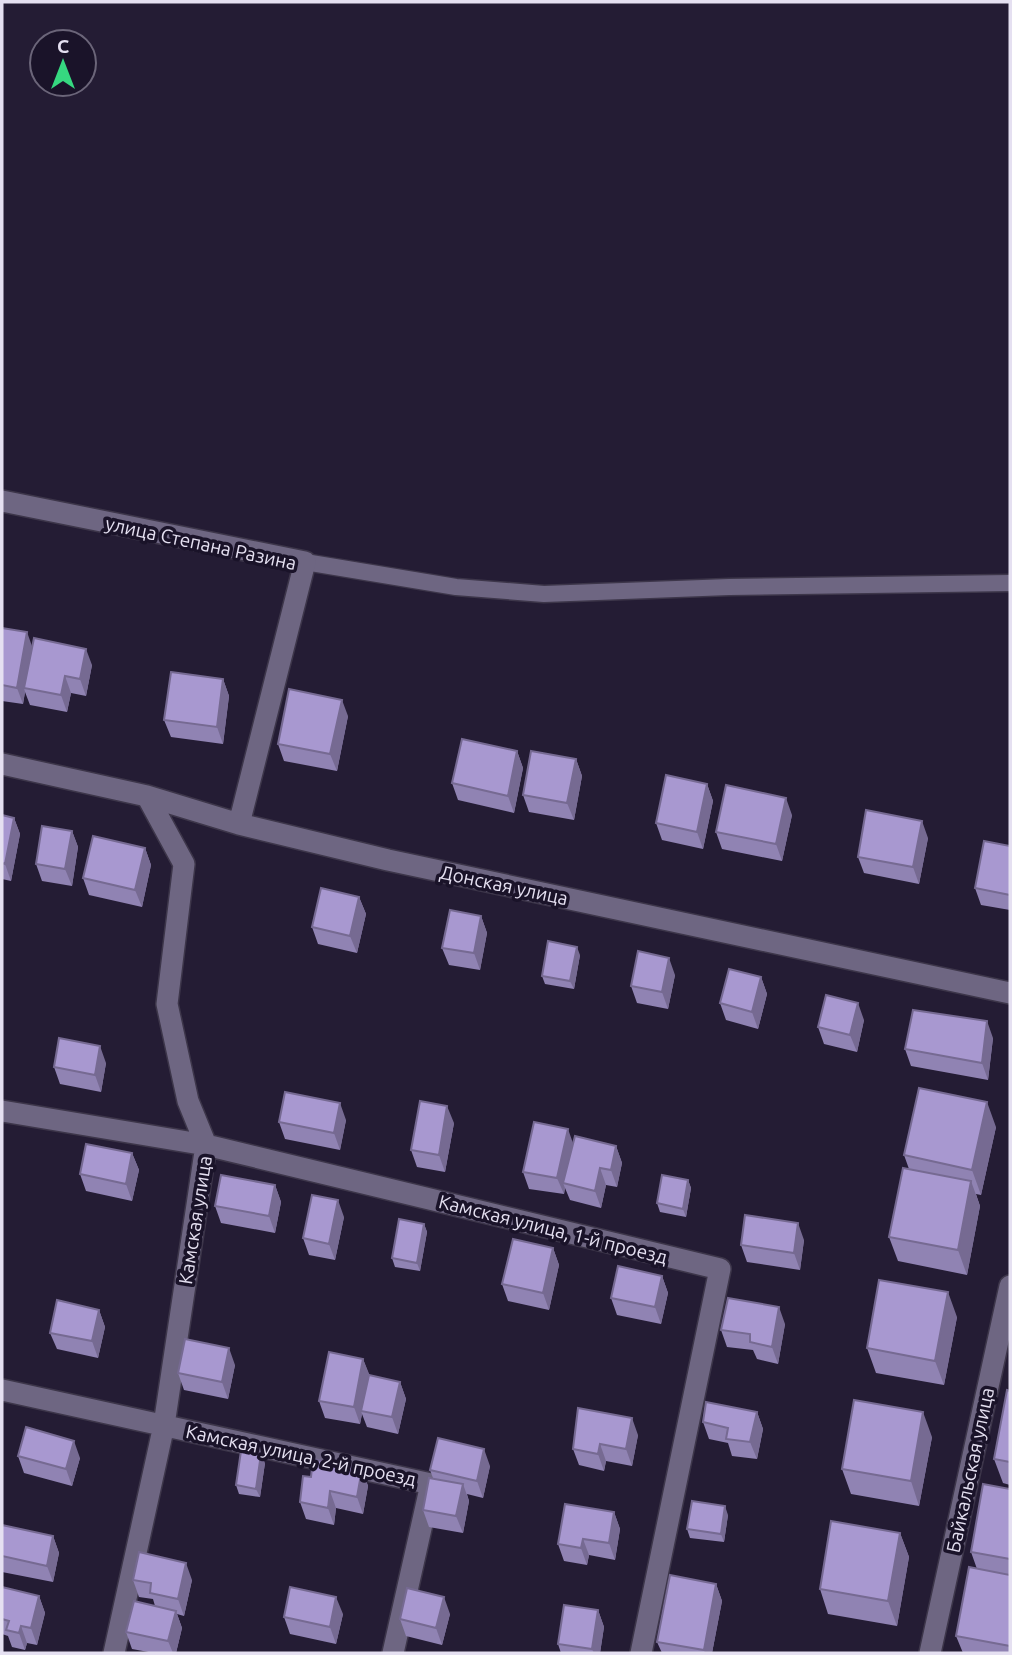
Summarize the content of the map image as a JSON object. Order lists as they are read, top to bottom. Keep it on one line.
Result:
{"streets":{"street":["улица Степана Разина","Донская улица","Камская улица","Камская улица, 1-й проезд","Камская улица, 2-й проезд","Байкальская улица"]},"crossings":[["улица Степана Разина","Донская улица"],["Донская улица","Камская улица"],["Камская улица","Камская улица, 1-й проезд"],["Камская улица","Камская улица, 2-й проезд"]],"north":"top"}
